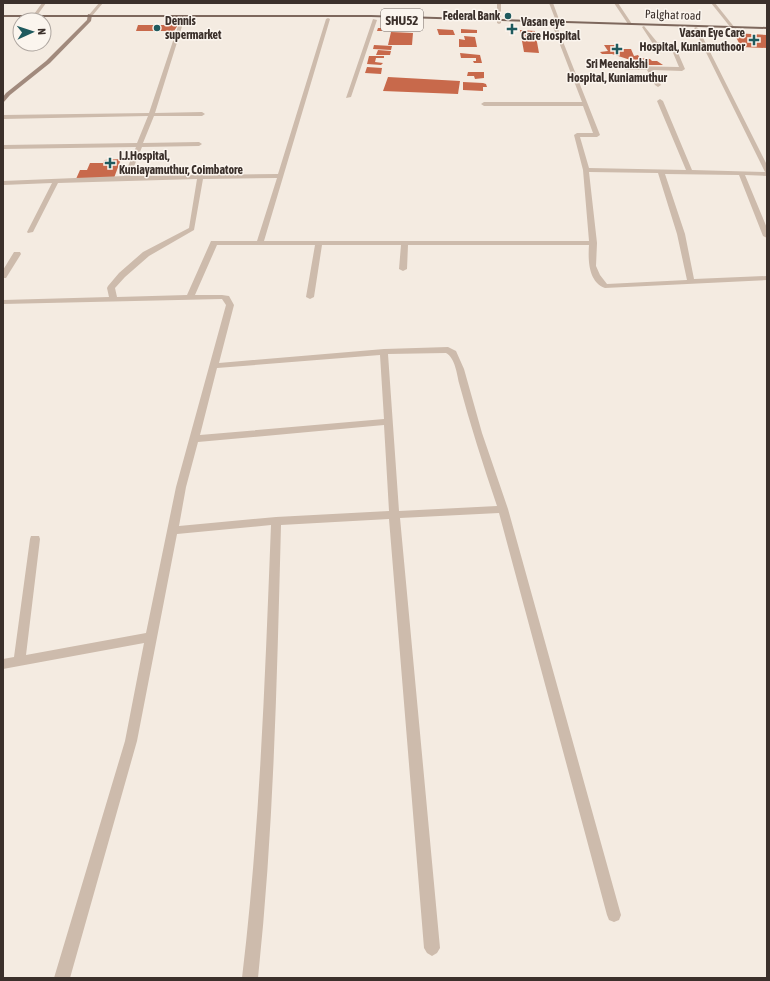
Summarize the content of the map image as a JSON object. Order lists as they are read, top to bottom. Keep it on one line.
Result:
{"streets":{"main road":["Palghat road","SHU52"]},"places":{"other":["Federal Bank","Dennis supermarket"],"health":["Vasan eye Care Hospital","Vasan Eye Care Hospital, Kuniamuthoor","Sri Meenakshi Hospital, Kuniamuthur","I.J.Hospital, Kuniayamuthur, Coimbatore"]},"north":"right"}
